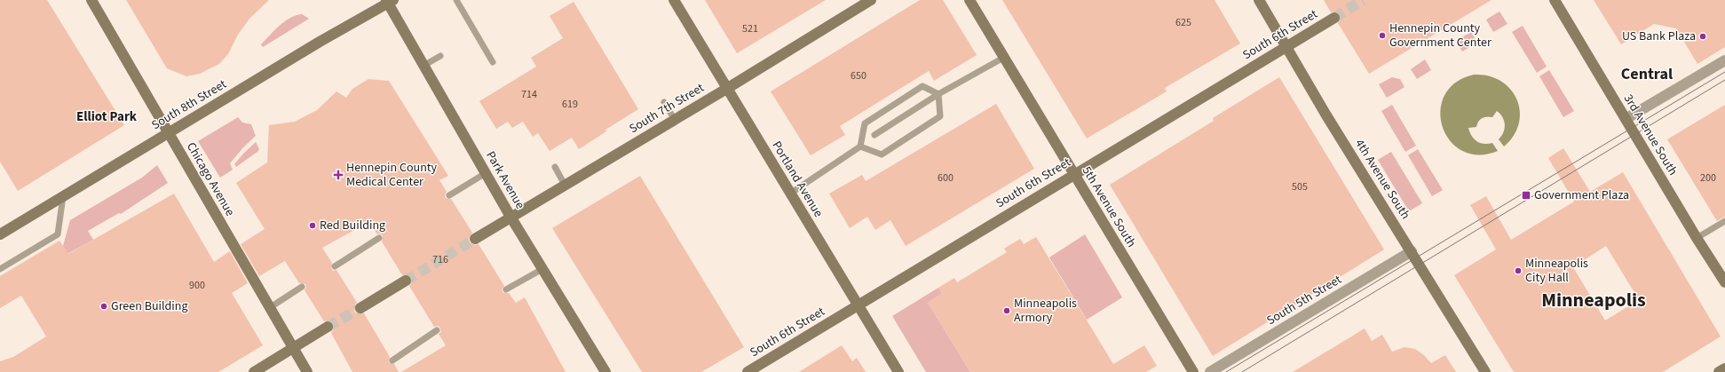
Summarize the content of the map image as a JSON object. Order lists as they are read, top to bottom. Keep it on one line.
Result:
{"streets":{"main road":["South 6th Street","South 8th Street","South 7th Street","3rd Avenue South","Chicago Avenue","Portland Avenue","4th Avenue South","Park Avenue","5th Avenue South"],"street":["South 5th Street"]},"crossings":[["South 6th Street","Portland Avenue"],["South 6th Street","4th Avenue South"],["South 6th Street","5th Avenue South"],["South 8th Street","Chicago Avenue"],["South 8th Street","Park Avenue"],["South 7th Street","Portland Avenue"],["South 7th Street","Park Avenue"],["4th Avenue South","South 5th Street"]],"districts":["Central","Elliot Park","Minneapolis"],"places":{"other":["Hennepin County Government Center","US Bank Plaza","Red Building","Minneapolis City Hall","Green Building","Minneapolis Armory"],"health":["Hennepin County Medical Center"],"transit":["Government Plaza"]},"house_numbers":["625","521","650","714","619","600","200","505","716","900"]}
